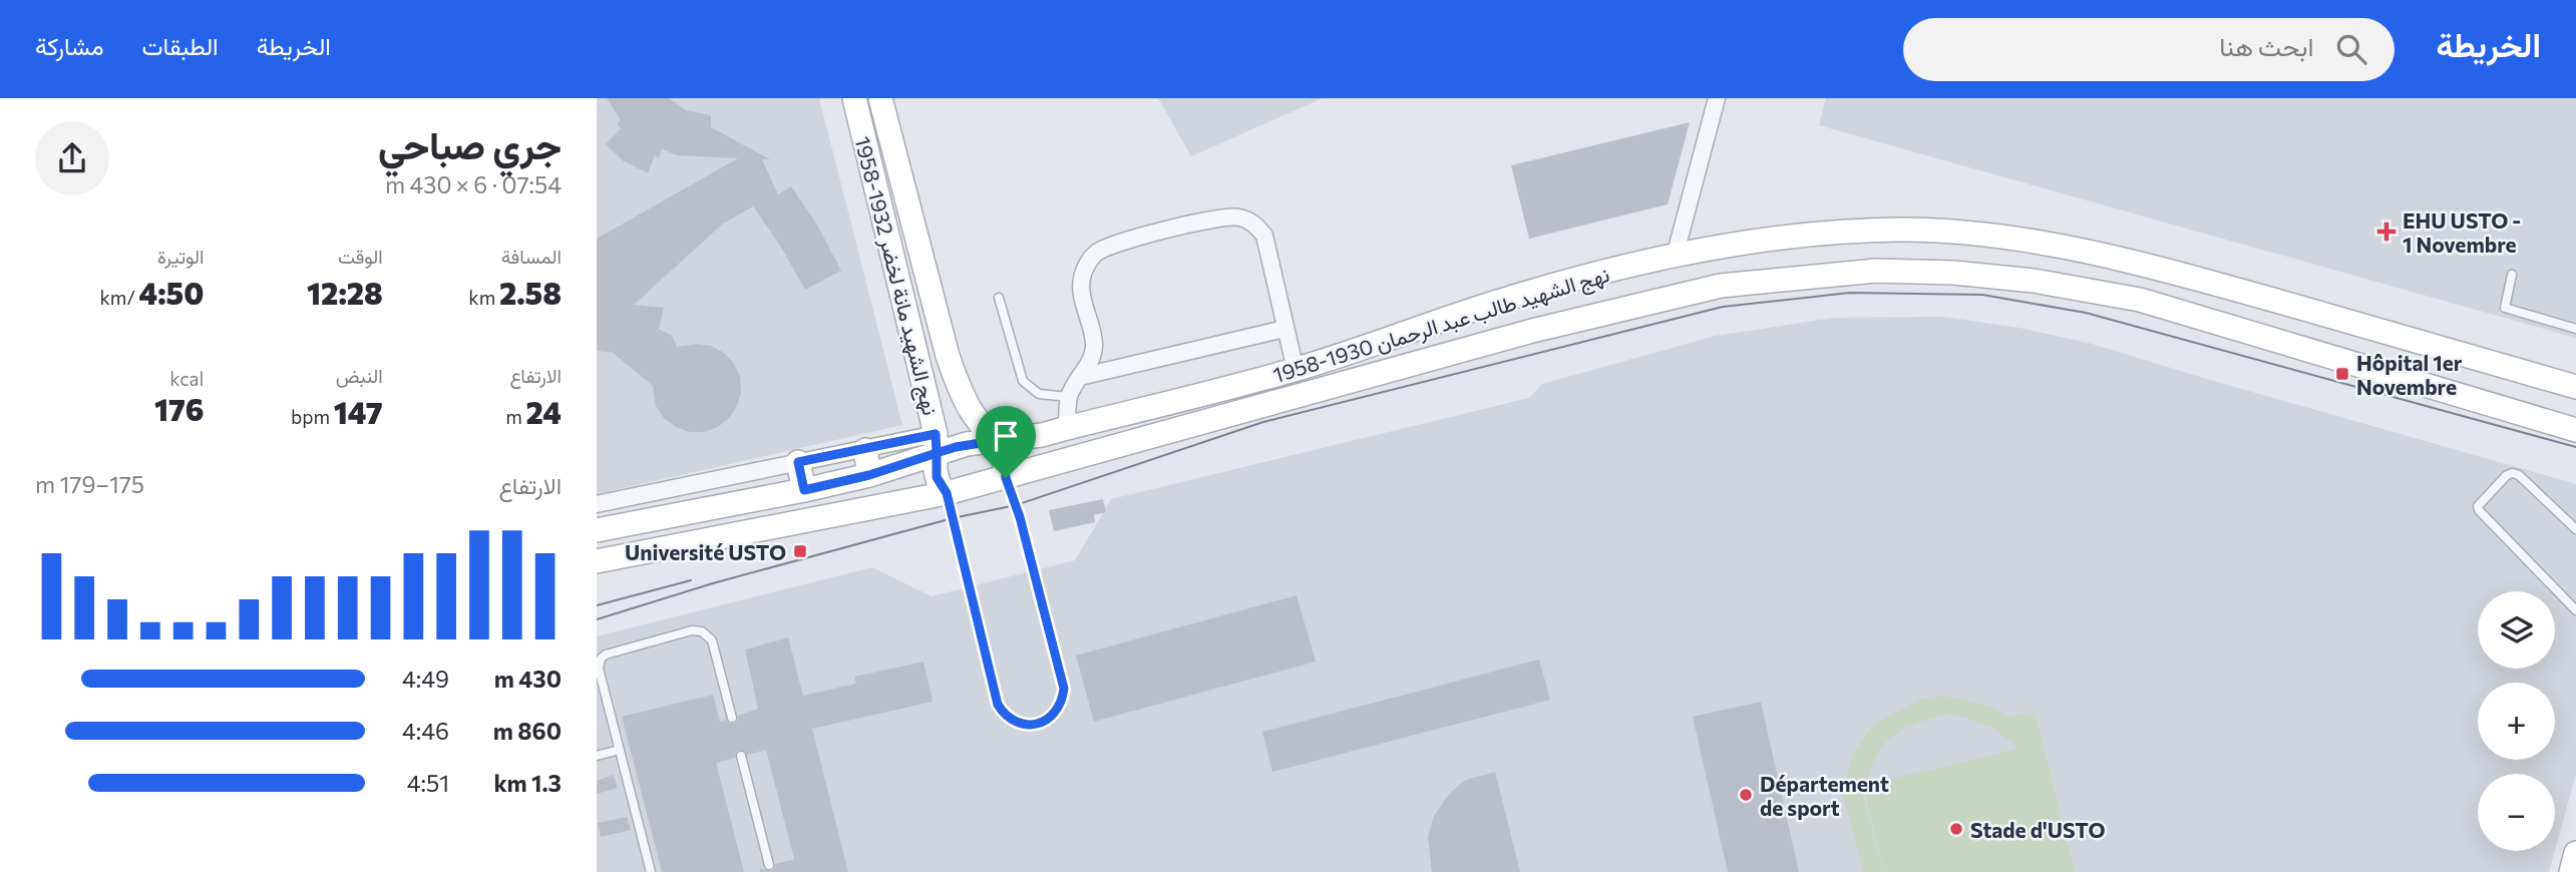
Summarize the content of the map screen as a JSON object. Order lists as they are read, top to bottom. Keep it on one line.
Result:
{"streets":{"main road":["نهج الشهيد مانة لخضر 1932-1958","نهج الشهيد طالب عبد الرحمان 1930-1958"]},"crossings":[["نهج الشهيد مانة لخضر 1932-1958","نهج الشهيد طالب عبد الرحمان 1930-1958"]],"places":{"health":["EHU USTO - 1 Novembre"],"transit":["Hôpital 1er Novembre","Université USTO"],"other":["Département de sport","Stade d'USTO"]},"page":{"header":"الخريطة","search":"ابحث هنا","nav":["الخريطة","الطبقات","مشاركة"],"heading":["جري صباحي","07:54 · 6 × 430 m"],"stats":[["المسافة","2.58 km"],["الوقت","12:28"],["الوتيرة","4:50 /km"],["الارتفاع","24 m"],["النبض","147 bpm"],["kcal","176"]],"chart":["الارتفاع","175–179 m"],"map_buttons":["+","−"],"list":[{"name":"430 m","note":"4:49"},{"name":"860 m","note":"4:46"},{"name":"1.3 km","note":"4:51"}]}}
